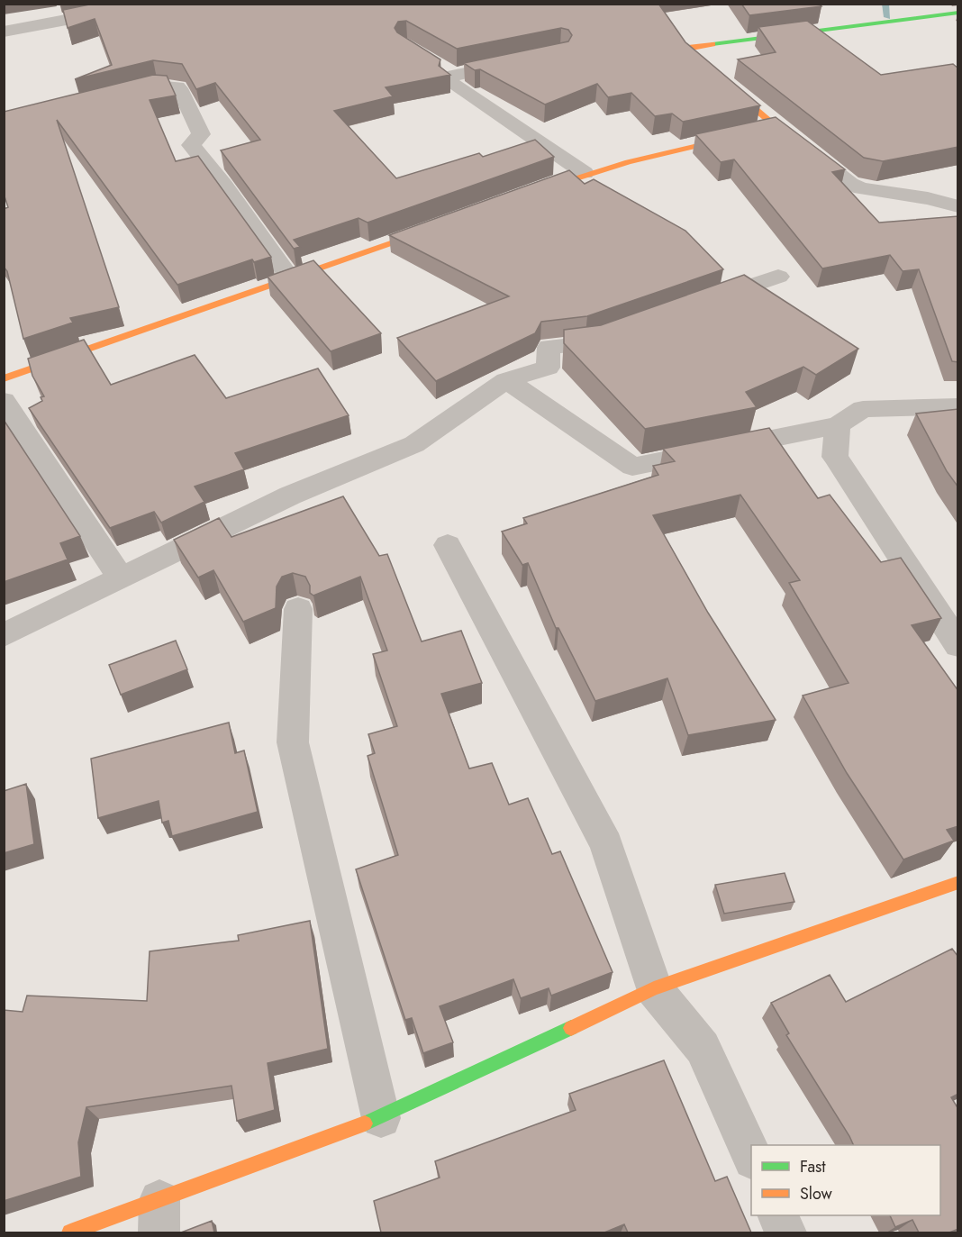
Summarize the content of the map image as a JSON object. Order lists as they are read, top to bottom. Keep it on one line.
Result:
{"legend":["Fast","Slow"]}
